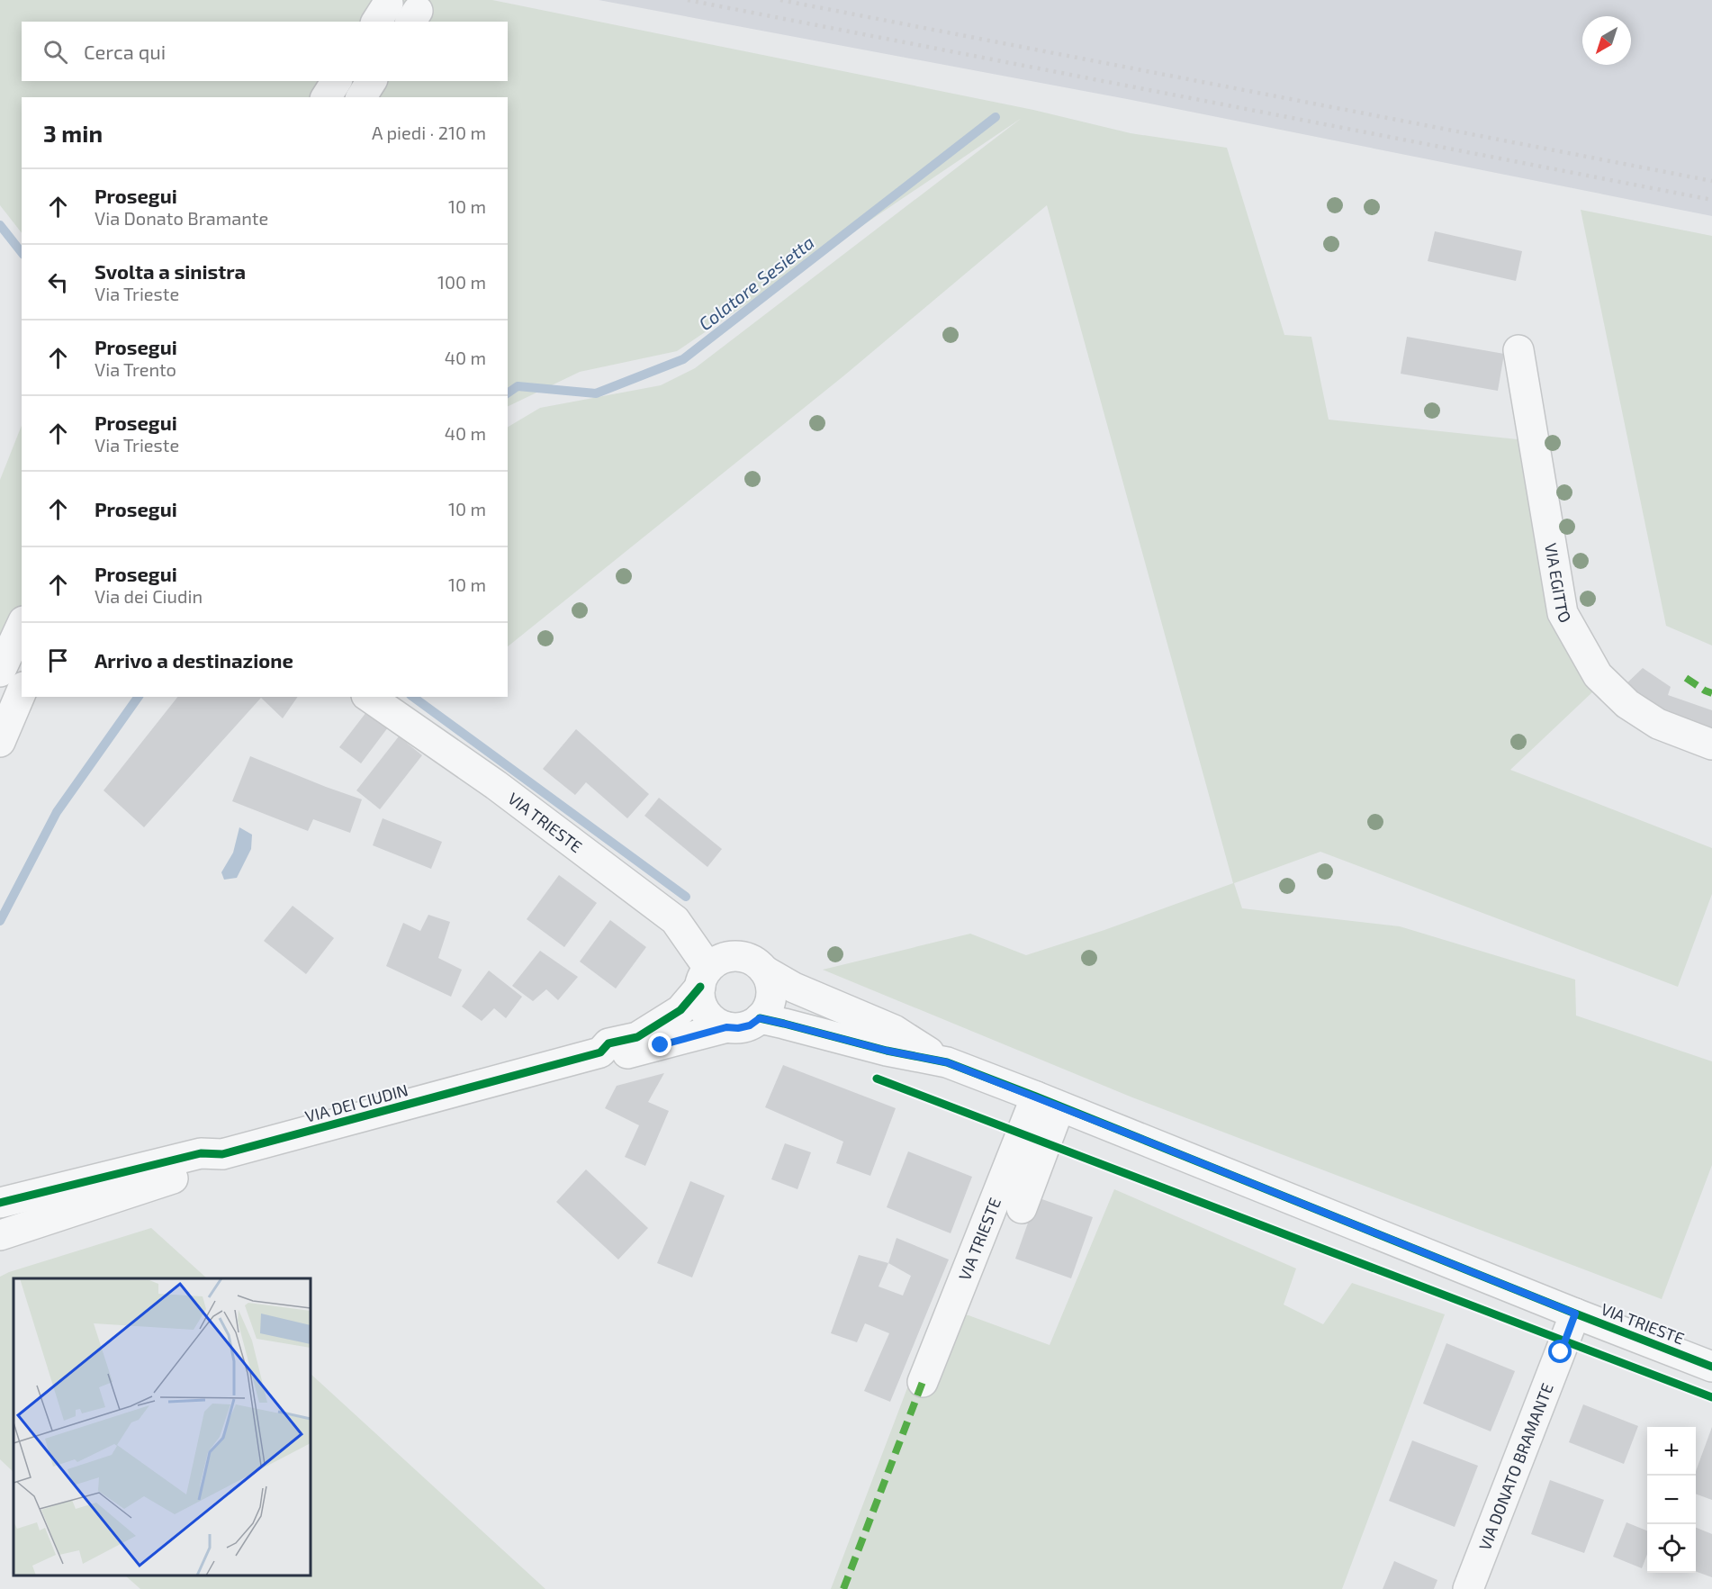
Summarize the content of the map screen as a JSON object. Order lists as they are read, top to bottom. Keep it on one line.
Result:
{"streets":{"street":["VIA EGITTO","VIA TRIESTE","VIA DEI CIUDIN","VIA DONATO BRAMANTE"]},"crossings":[["VIA TRIESTE","VIA DEI CIUDIN"],["VIA TRIESTE","VIA DONATO BRAMANTE"]],"water":["Colatore Sesietta"],"north":"bottom left","page":{"search":"Cerca qui","heading":["3 min","A piedi · 210 m"],"list":[["Prosegui","Via Donato Bramante","10 m"],["Svolta a sinistra","Via Trieste","100 m"],["Prosegui","Via Trento","40 m"],["Prosegui","Via Trieste","40 m"],["Prosegui","10 m"],["Prosegui","Via dei Ciudin","10 m"],"Arrivo a destinazione"],"map_buttons":["+","−"]}}
